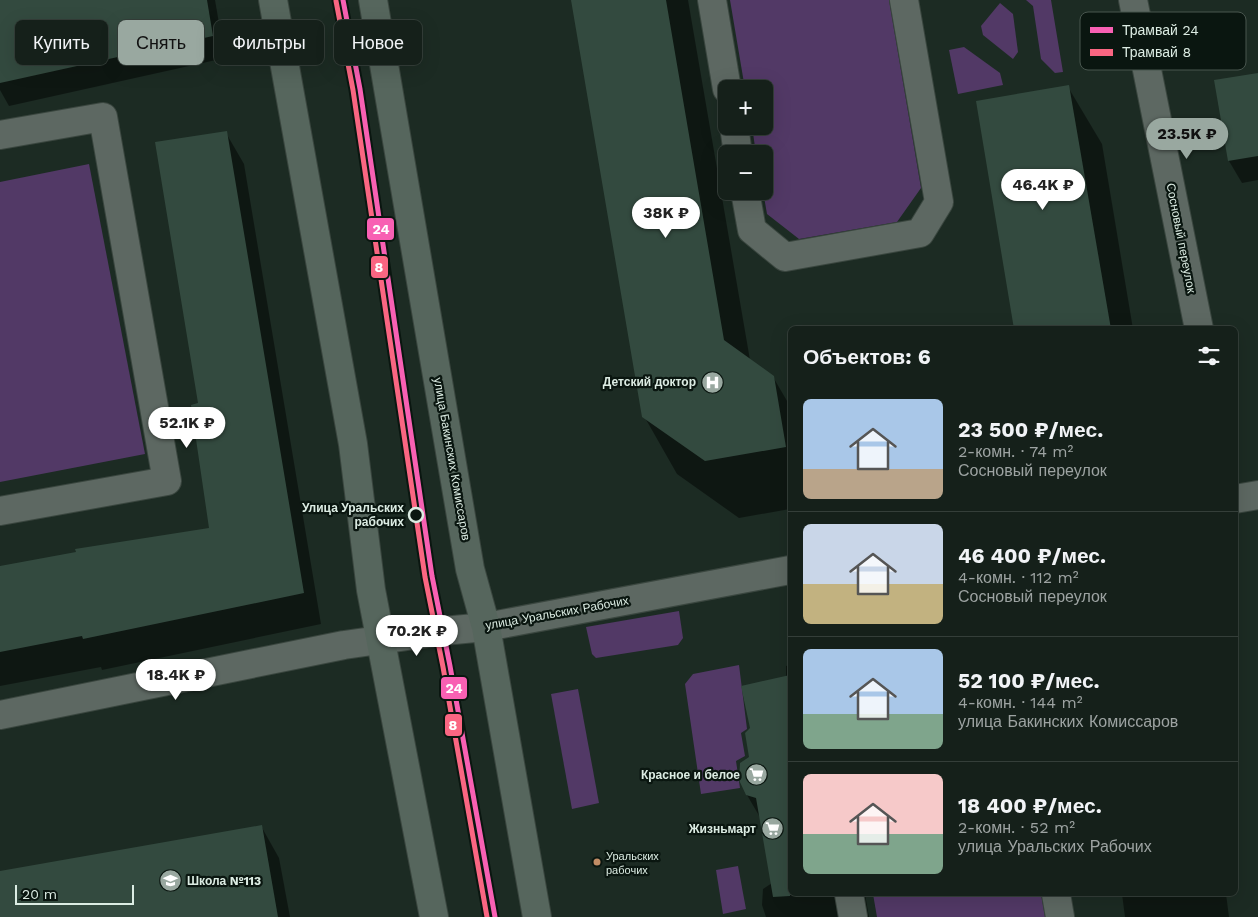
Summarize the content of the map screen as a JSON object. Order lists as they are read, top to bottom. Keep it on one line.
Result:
{"streets":{"main road":["улица Бакинских Комиссаров"],"street":["Сосновый переулок","улица Уральских Рабочих"]},"crossings":[["улица Бакинских Комиссаров","улица Уральских Рабочих"]],"places":{"hospital":["Детский доктор"],"other":["Улица Уральских рабочих","Уральских рабочих"],"supermarket":["Красное и белое","Жизньмарт"],"school or university":["Школа №113"]},"lines":["tram line 24","tram line 8"],"legend":["Трамвай 24","Трамвай 8"],"scale_bar":"20 m","page":{"chip":["Купить","Снять","Фильтры","Новое"],"map_buttons":["+","−"],"price":["23.5K ₽","46.4K ₽","38K ₽","52.1K ₽","70.2K ₽","18.4K ₽"],"heading":"Объектов: 6","list":[{"name":"23 500 ₽/мес.","note":"2-комн. · 74 m² · Сосновый переулок"},{"name":"46 400 ₽/мес.","note":"4-комн. · 112 m² · Сосновый переулок"},{"name":"52 100 ₽/мес.","note":"4-комн. · 144 m² · улица Бакинских Комиссаров"},{"name":"18 400 ₽/мес.","note":"2-комн. · 52 m² · улица Уральских Рабочих"}],"scale":"20 m"}}
